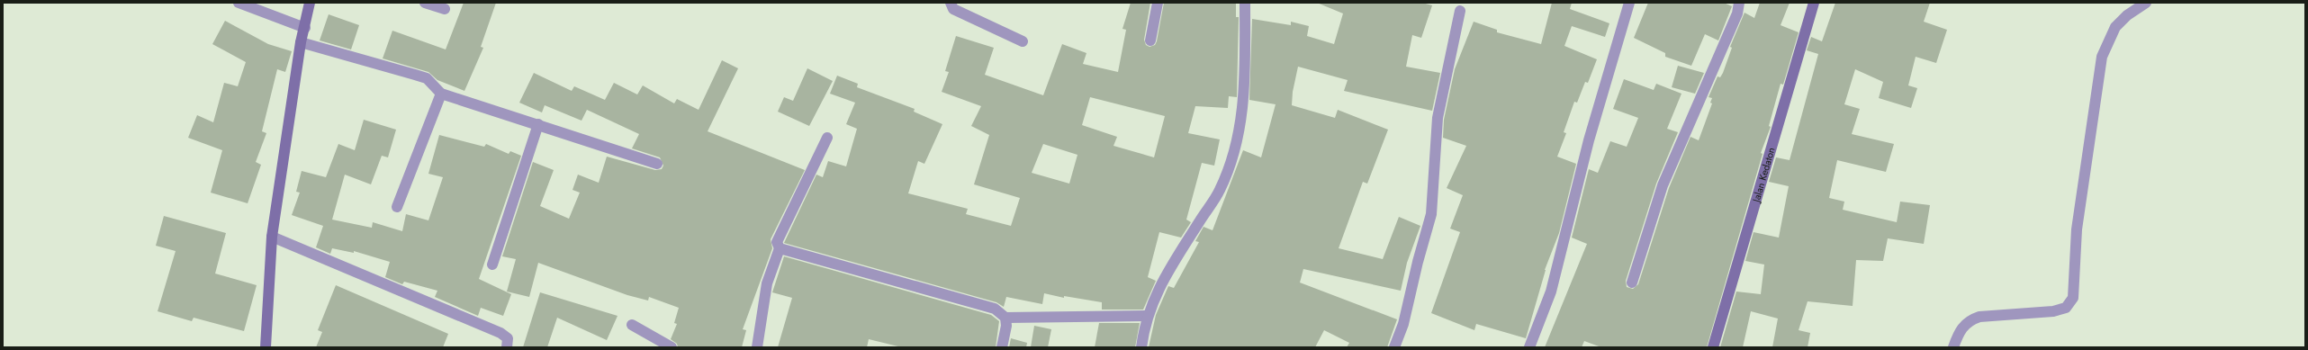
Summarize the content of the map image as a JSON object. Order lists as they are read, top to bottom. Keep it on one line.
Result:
{"streets":{"street":["Jalan Kedaton"]}}
